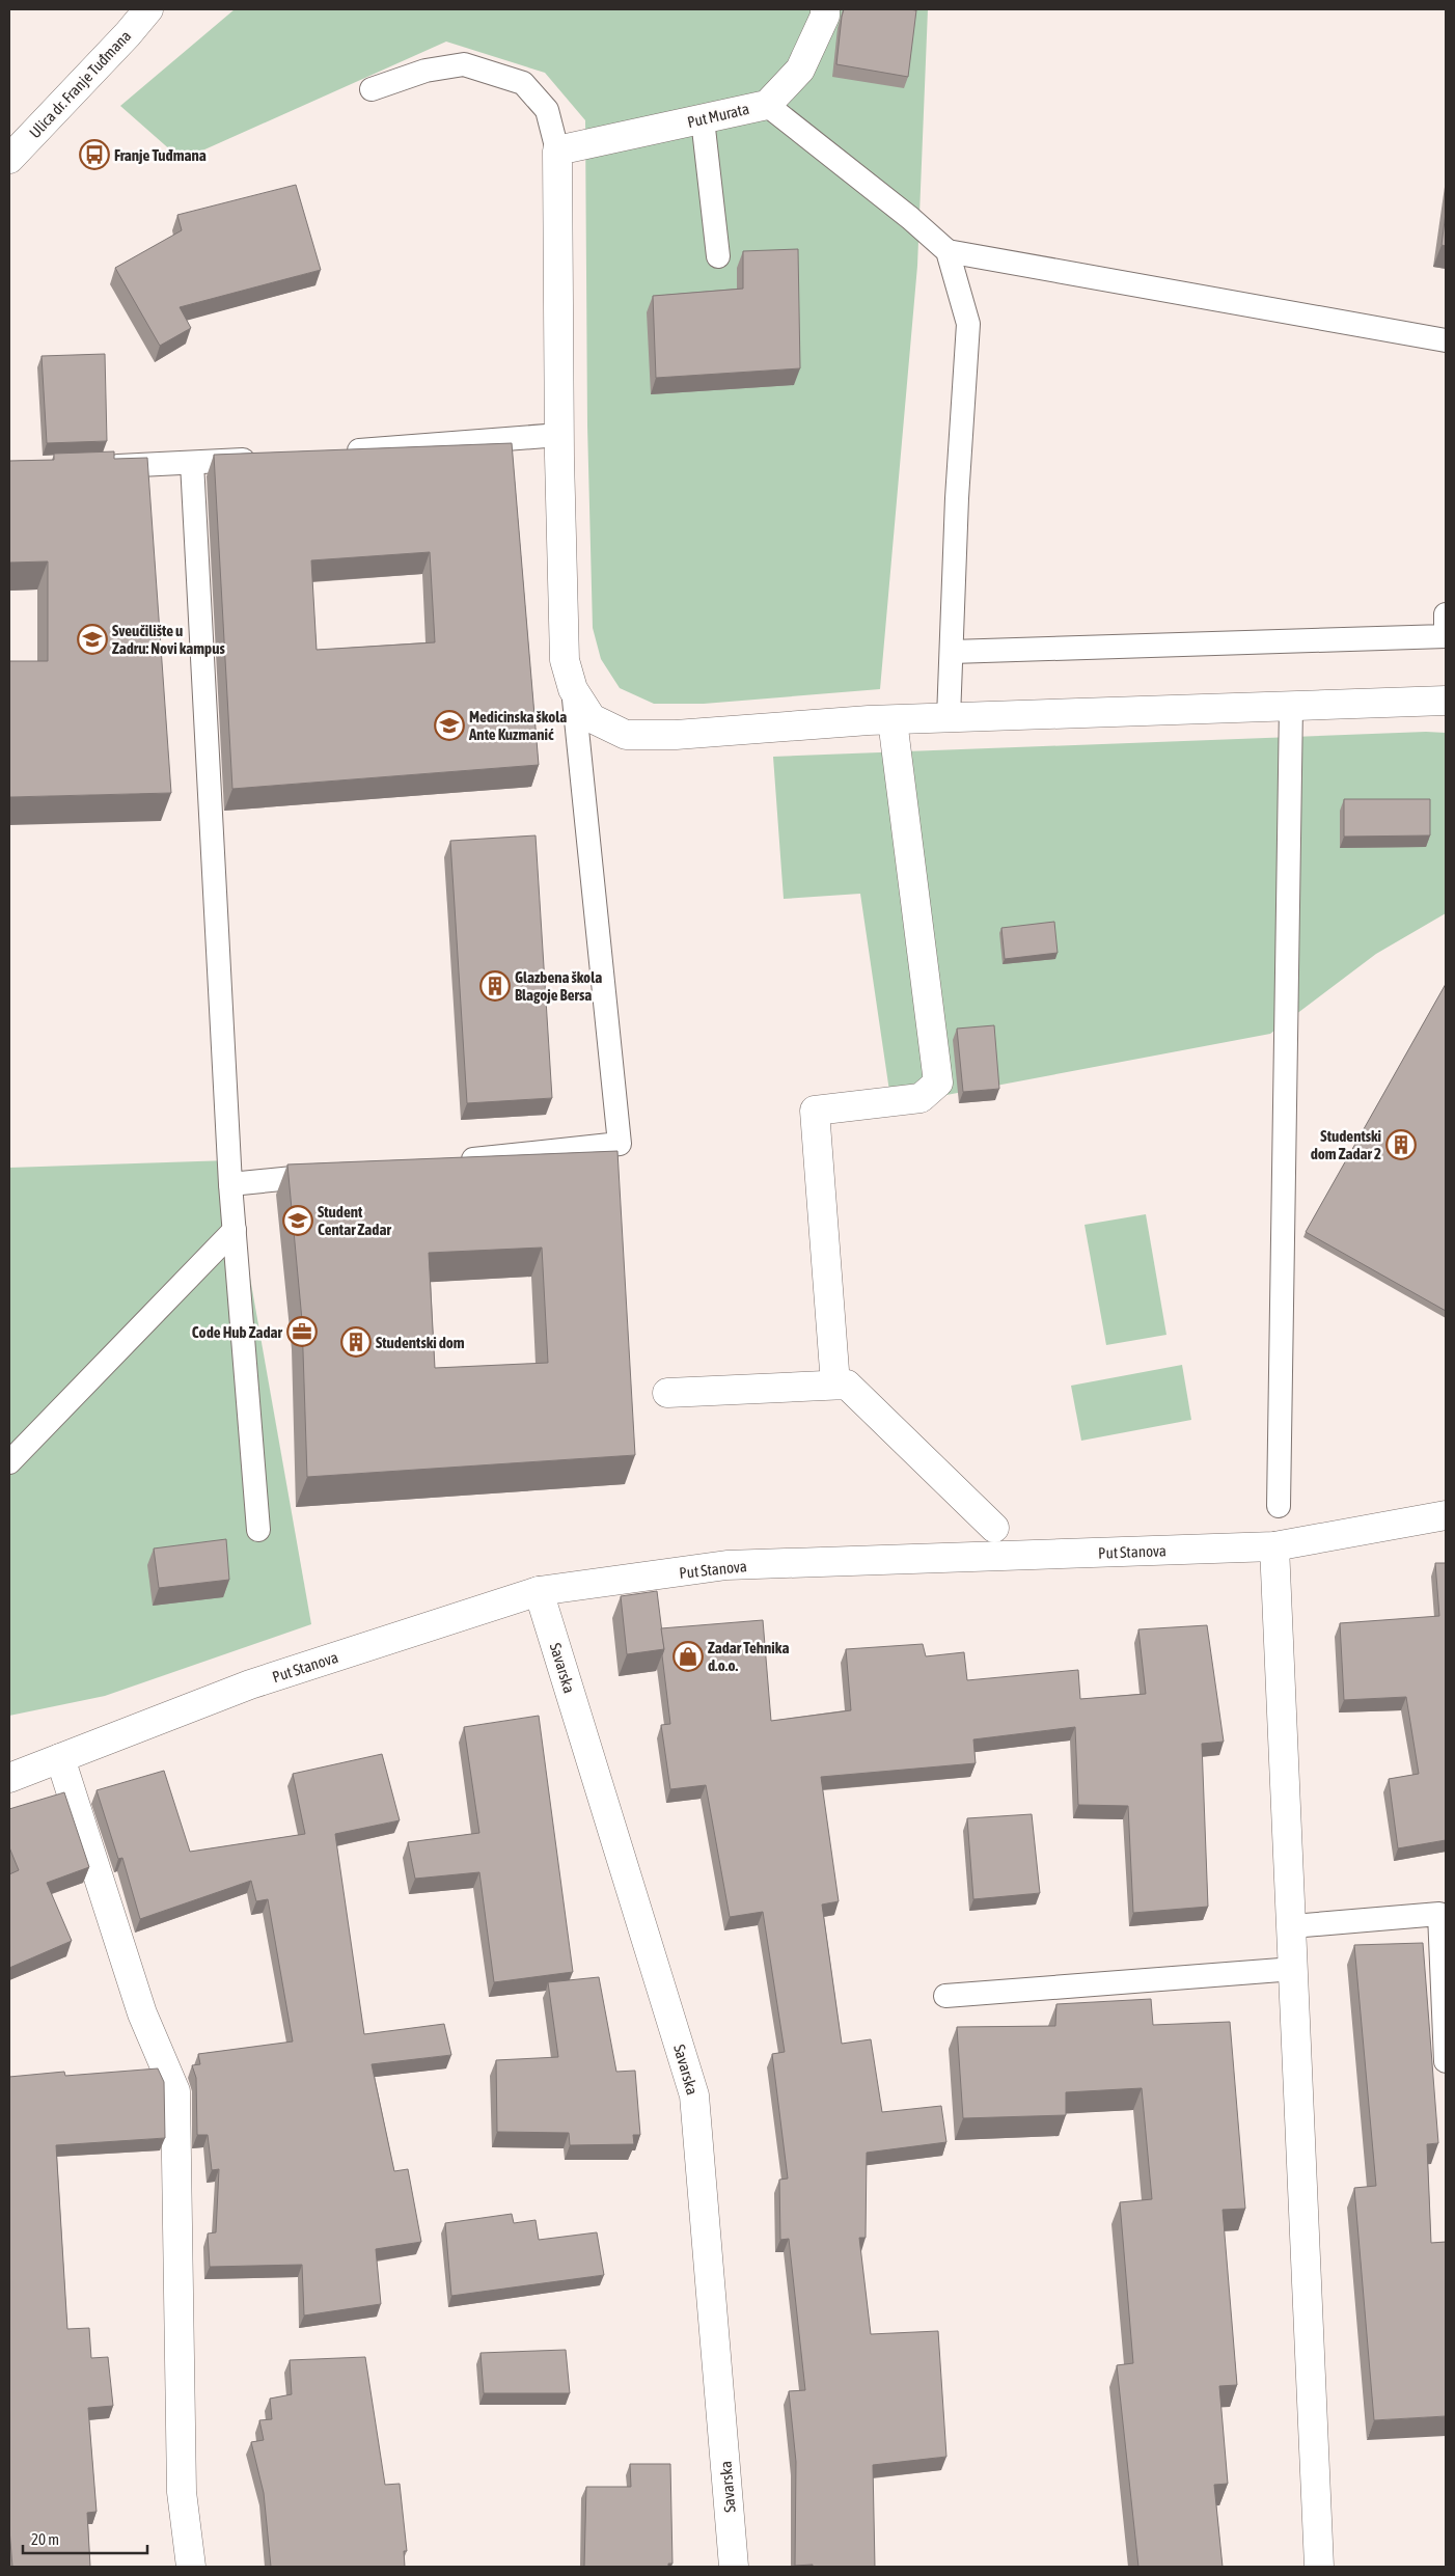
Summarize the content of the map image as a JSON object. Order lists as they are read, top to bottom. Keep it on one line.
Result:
{"streets":{"street":["Ulica dr. Franje Tuđmana","Put Murata","Put Stanova","Savarska"]},"crossings":[["Put Stanova","Savarska"]],"places":{"bus stop":["Franje Tuđmana"],"school or university":["Sveučilište u Zadru: Novi kampus","Medicinska škola Ante Kuzmanić","Student Centar Zadar"],"building":["Glazbena škola Blagoje Bersa","Studentski dom Zadar 2","Studentski dom"],"office":["Code Hub Zadar"],"shop":["Zadar Tehnika d.o.o."]},"scale_bar":"20 m"}
